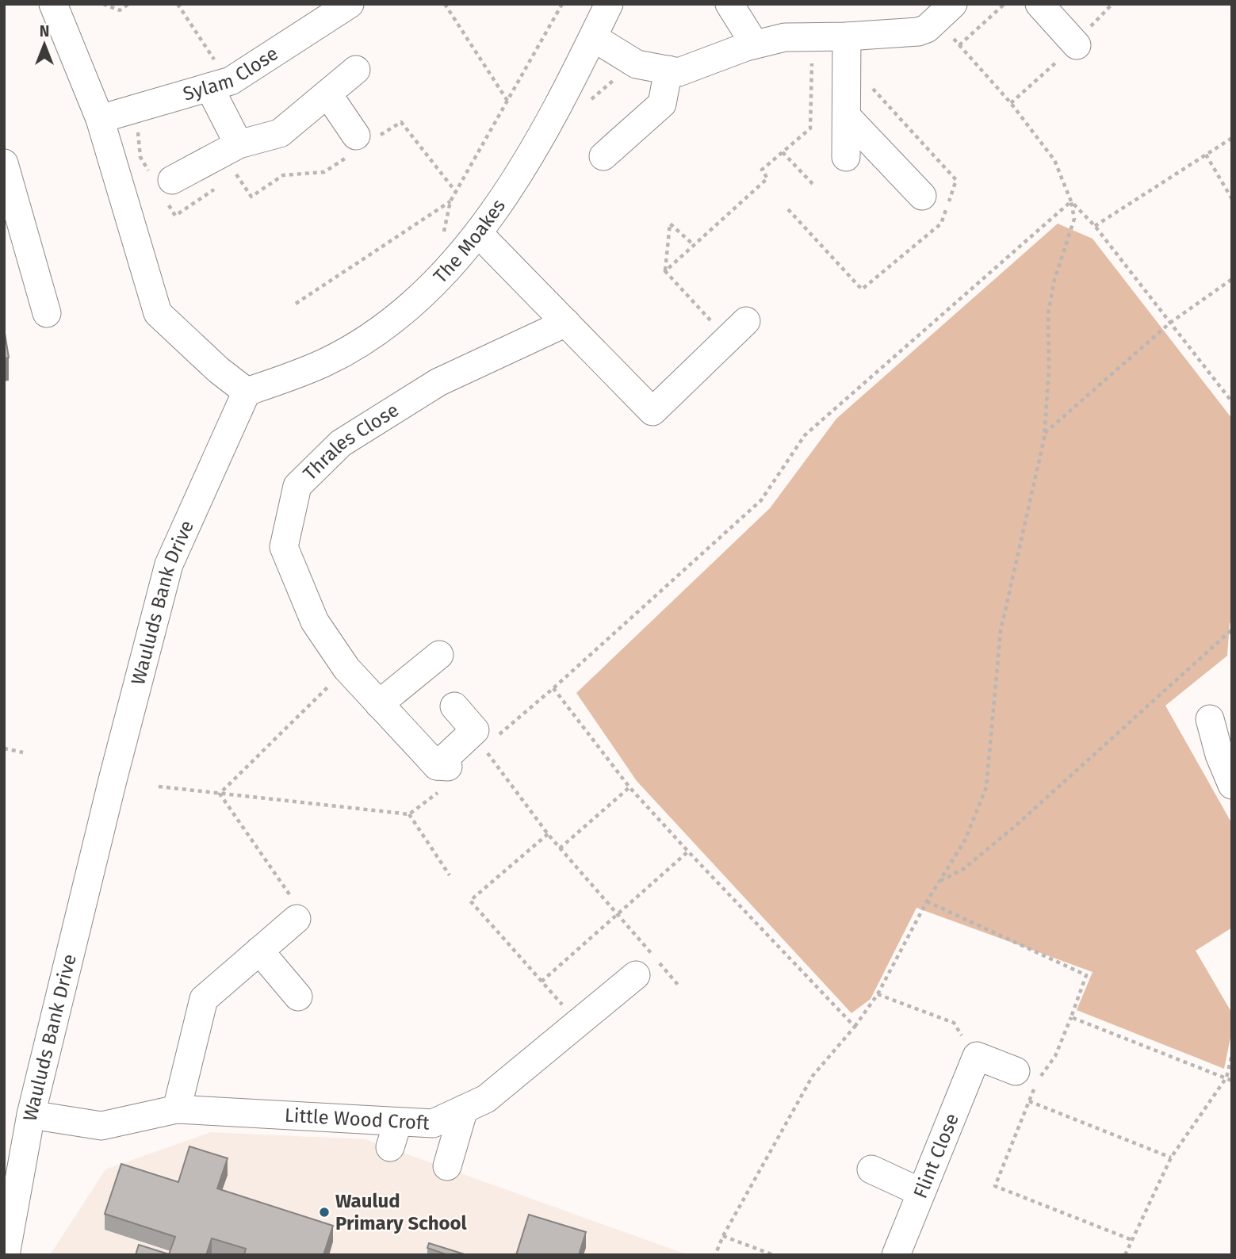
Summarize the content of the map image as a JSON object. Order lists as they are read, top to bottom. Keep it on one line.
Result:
{"streets":{"street":["Sylam Close","The Moakes","Thrales Close","Wauluds Bank Drive","Little Wood Croft","Flint Close"]},"crossings":[["The Moakes","Wauluds Bank Drive"],["Wauluds Bank Drive","Little Wood Croft"]],"places":["Waulud Primary School"],"north":"top"}
